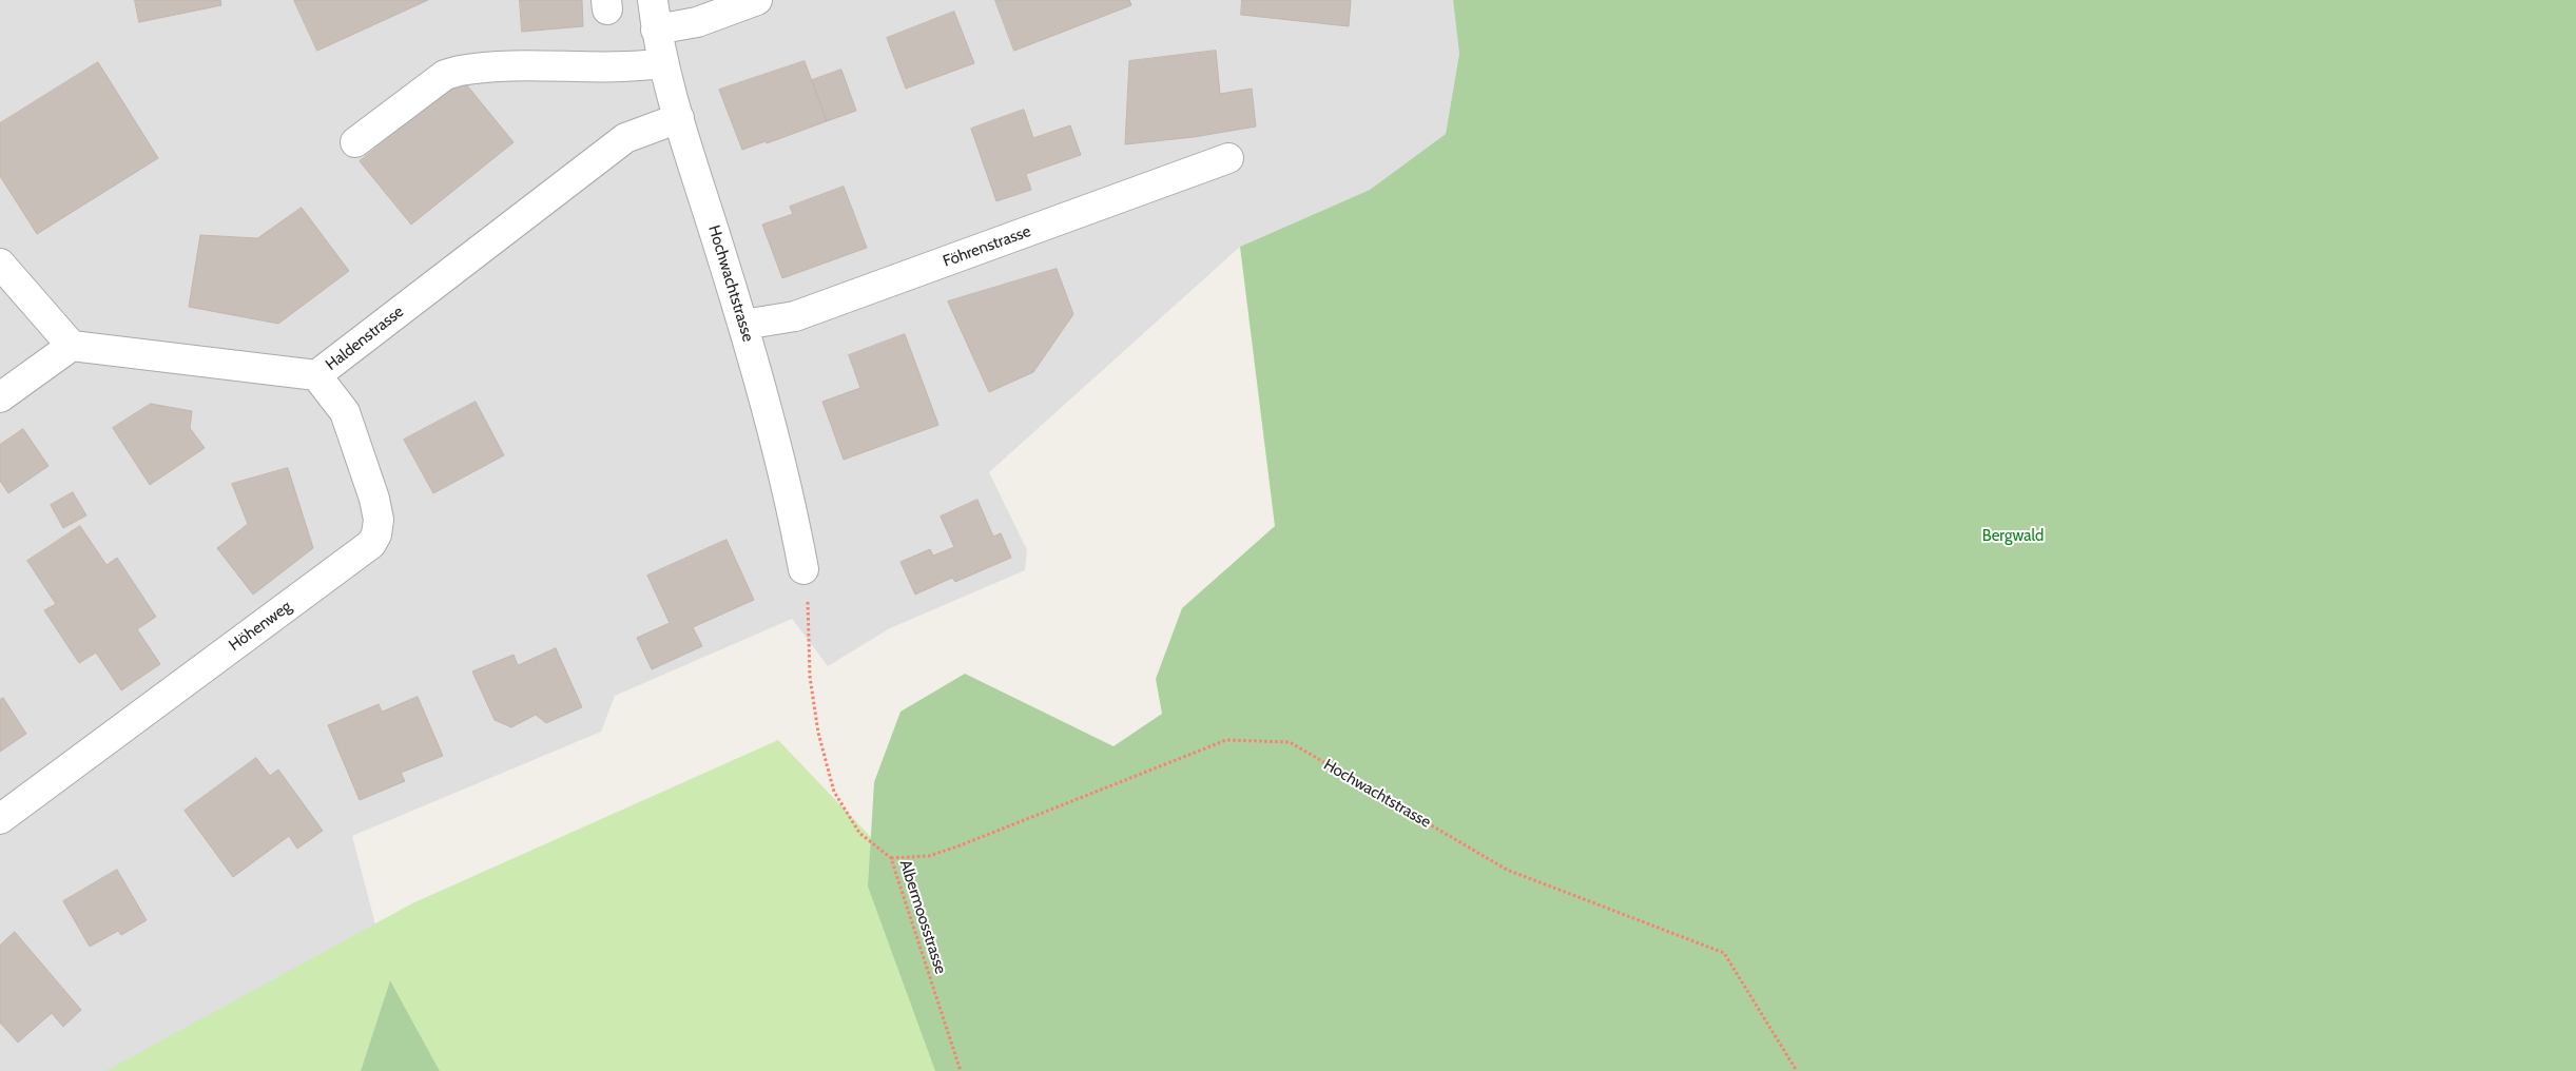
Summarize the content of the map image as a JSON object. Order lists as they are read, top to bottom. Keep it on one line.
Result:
{"streets":{"street":["Föhrenstrasse","Hochwachtstrasse","Haldenstrasse","Höhenweg"],"path":["Albermoosstrasse"]},"crossings":[["Föhrenstrasse","Hochwachtstrasse"],["Hochwachtstrasse","Haldenstrasse"],["Hochwachtstrasse","Albermoosstrasse"],["Haldenstrasse","Höhenweg"]],"parks":["Bergwald"]}
